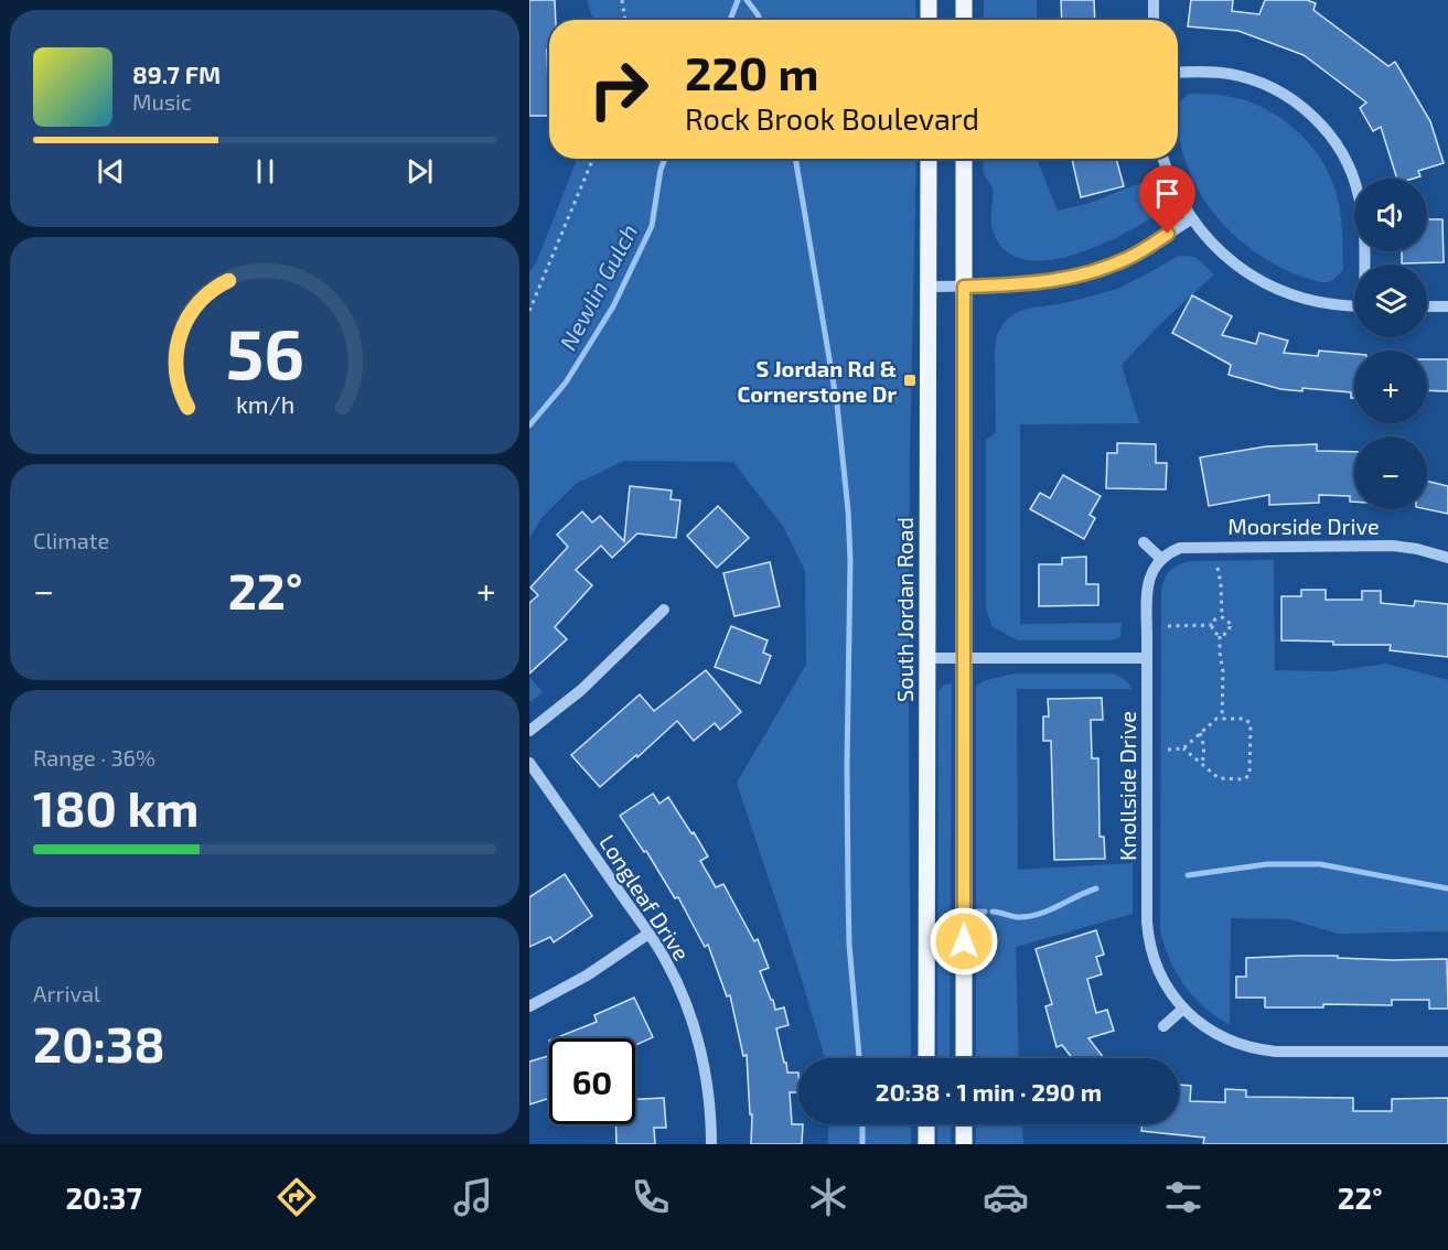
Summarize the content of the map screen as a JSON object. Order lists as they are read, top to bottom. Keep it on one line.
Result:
{"streets":{"main road":["South Jordan Road"],"street":["Moorside Drive","Knollside Drive","Longleaf Drive"]},"crossings":[["Moorside Drive","Knollside Drive"]],"water":["Newlin Gulch"],"places":{"transit":["S Jordan Rd & Cornerstone Dr"]},"page":{"turn":["220 m","Rock Brook Boulevard"],"song":["89.7 FM","Music"],"map_buttons":["+","−"],"tile":["Climate",["Range · 36%","180 km"],["Arrival","20:38"]],"heat":["−","22°","+"],"limit":"60","trip":"20:38 · 1 min · 290 m","tabs":["20:37","22°"],"gauge":["56","km/h"]}}
